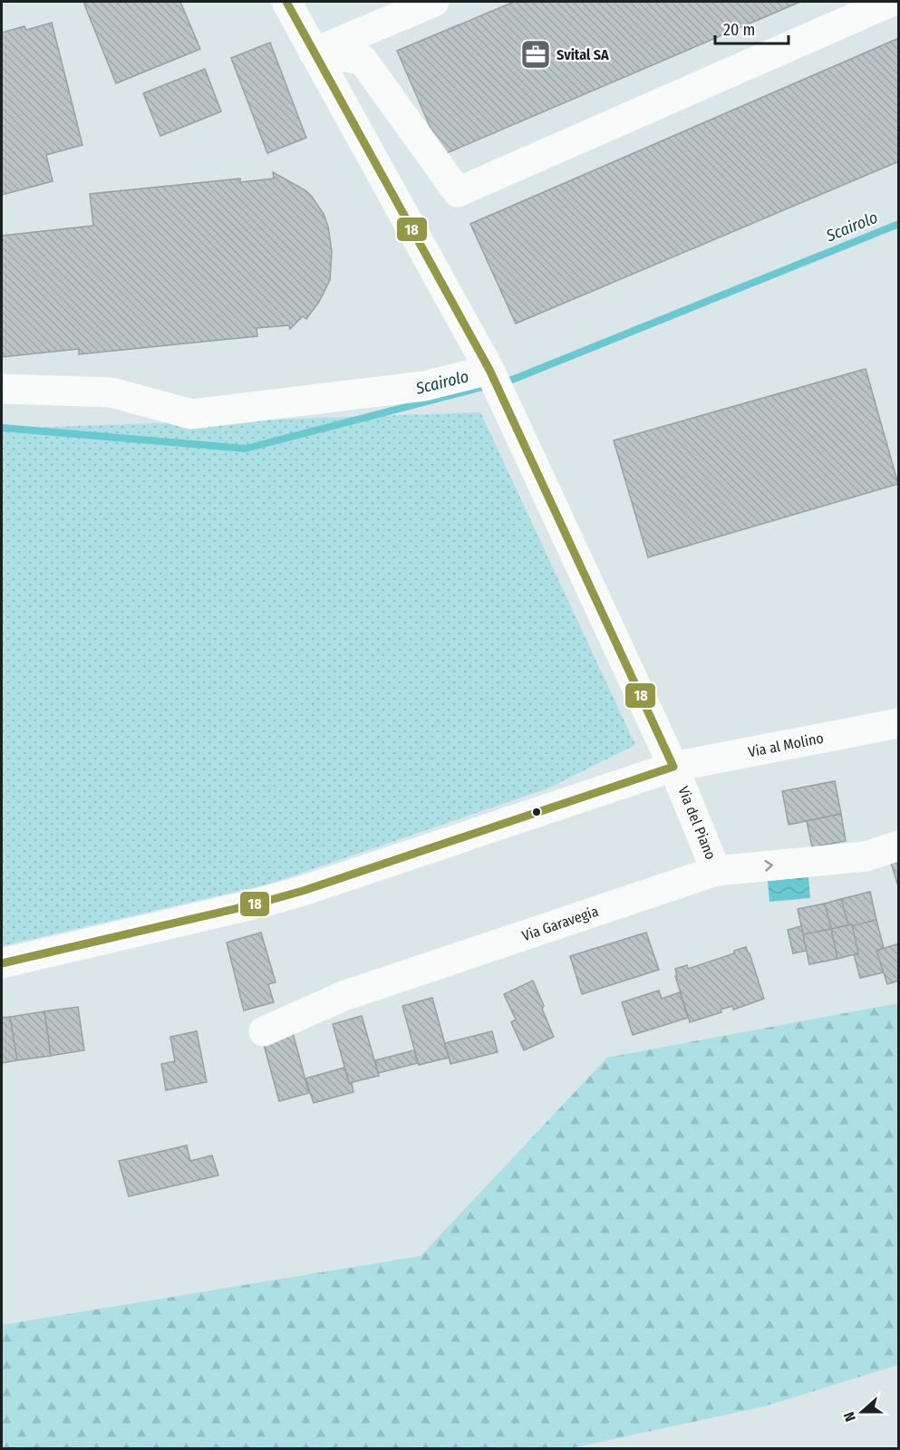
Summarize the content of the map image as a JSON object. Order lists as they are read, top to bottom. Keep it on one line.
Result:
{"streets":{"street":["Via al Molino","Via del Piano","Via Garavegia"]},"crossings":[["Via al Molino","Via del Piano"],["Via del Piano","Via Garavegia"]],"water":["Scairolo"],"places":{"office":["Svital SA"]},"lines":["transit line 18"],"scale_bar":"20 m","north":"left"}
